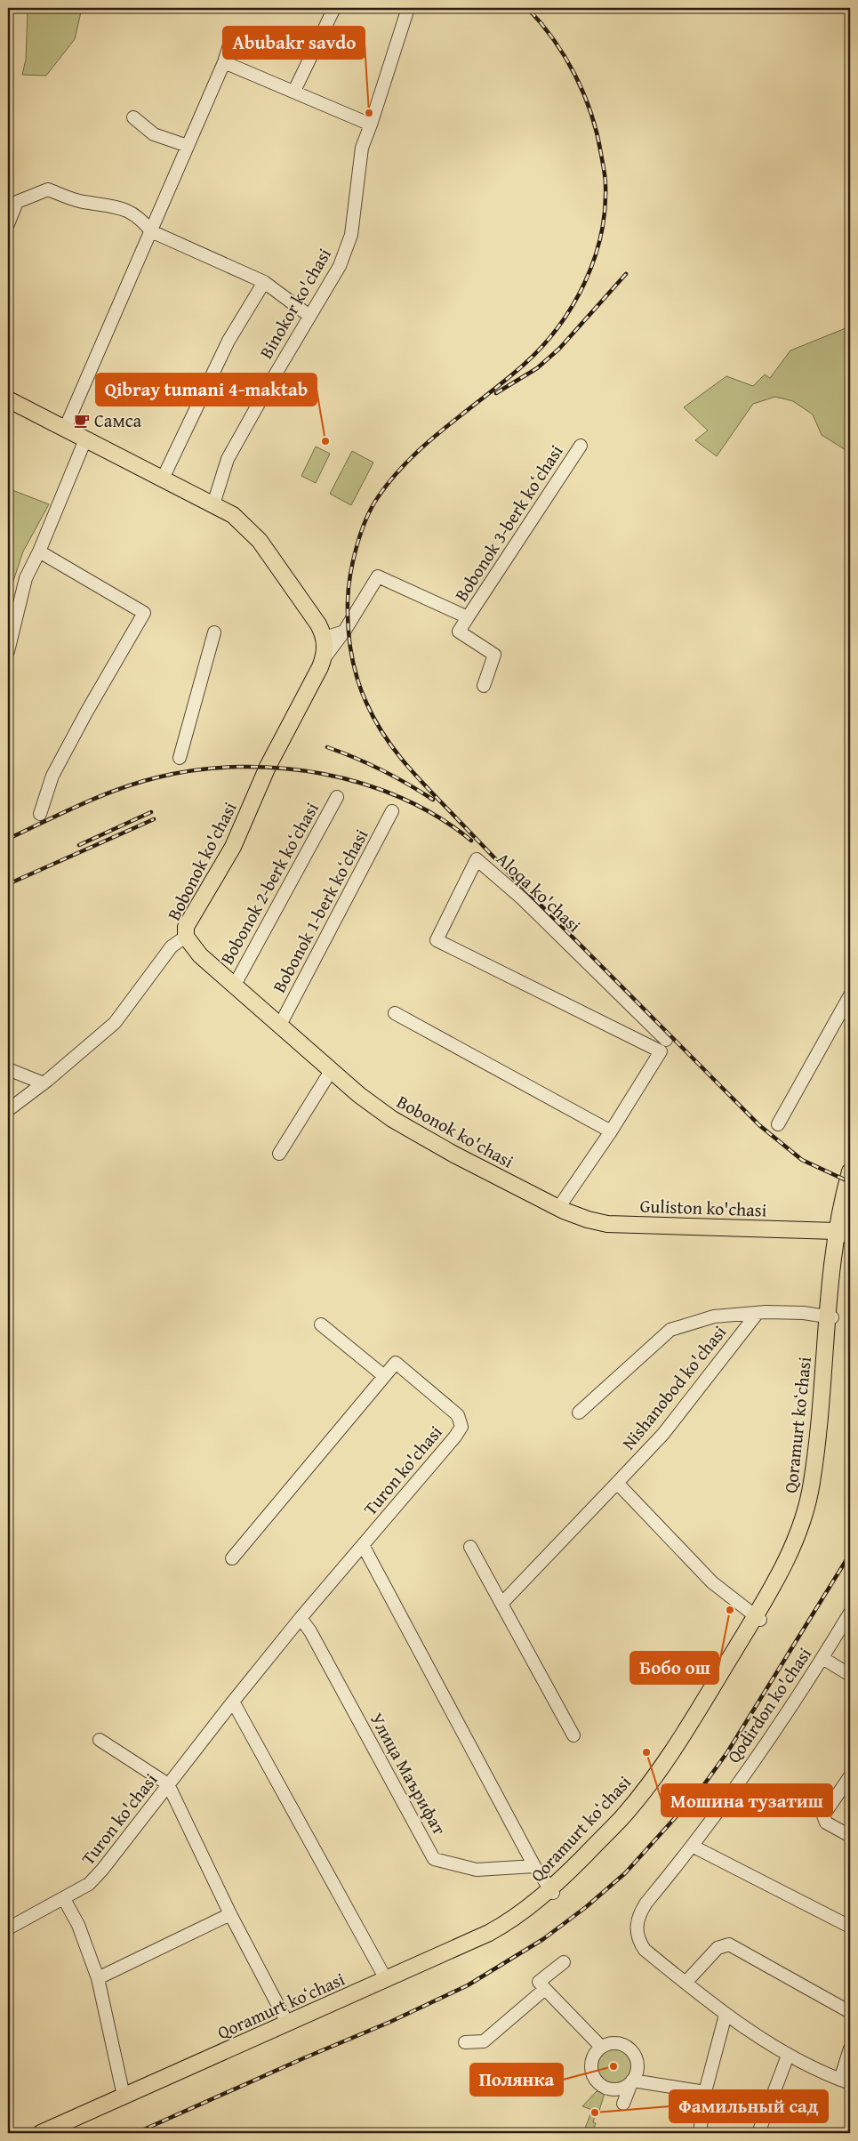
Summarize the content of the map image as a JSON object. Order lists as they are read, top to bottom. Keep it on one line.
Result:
{"streets":{"main road":["Bobonok ko'chasi","Guliston ko'chasi","Qoramurt koʻchasi"],"street":["Binokor ko'chasi","Bobonok 3-berk koʻchasi","Bobonok 2-berk koʻchasi","Aloqa ko'chasi","Bobonok 1-berk koʻchasi","Nishanobod ko'chasi","Turon ko'chasi","Qodirdon ko'chasi","Улица Маърифат"]},"crossings":[["Binokor ko'chasi","Bobonok ko'chasi"],["Bobonok 3-berk koʻchasi","Bobonok ko'chasi"],["Bobonok ko'chasi","Bobonok 2-berk koʻchasi"],["Bobonok ko'chasi","Bobonok 1-berk koʻchasi"],["Bobonok ko'chasi","Guliston ko'chasi"],["Guliston ko'chasi","Qoramurt koʻchasi"],["Turon ko'chasi","Улица Маърифат"]],"places":{"other":["Abubakr savdo","Qibray tumani 4-maktab","Бобо ош","Мошина тузатиш","Полянка","Фамильный сад"],"cafe":["Самса"]}}
